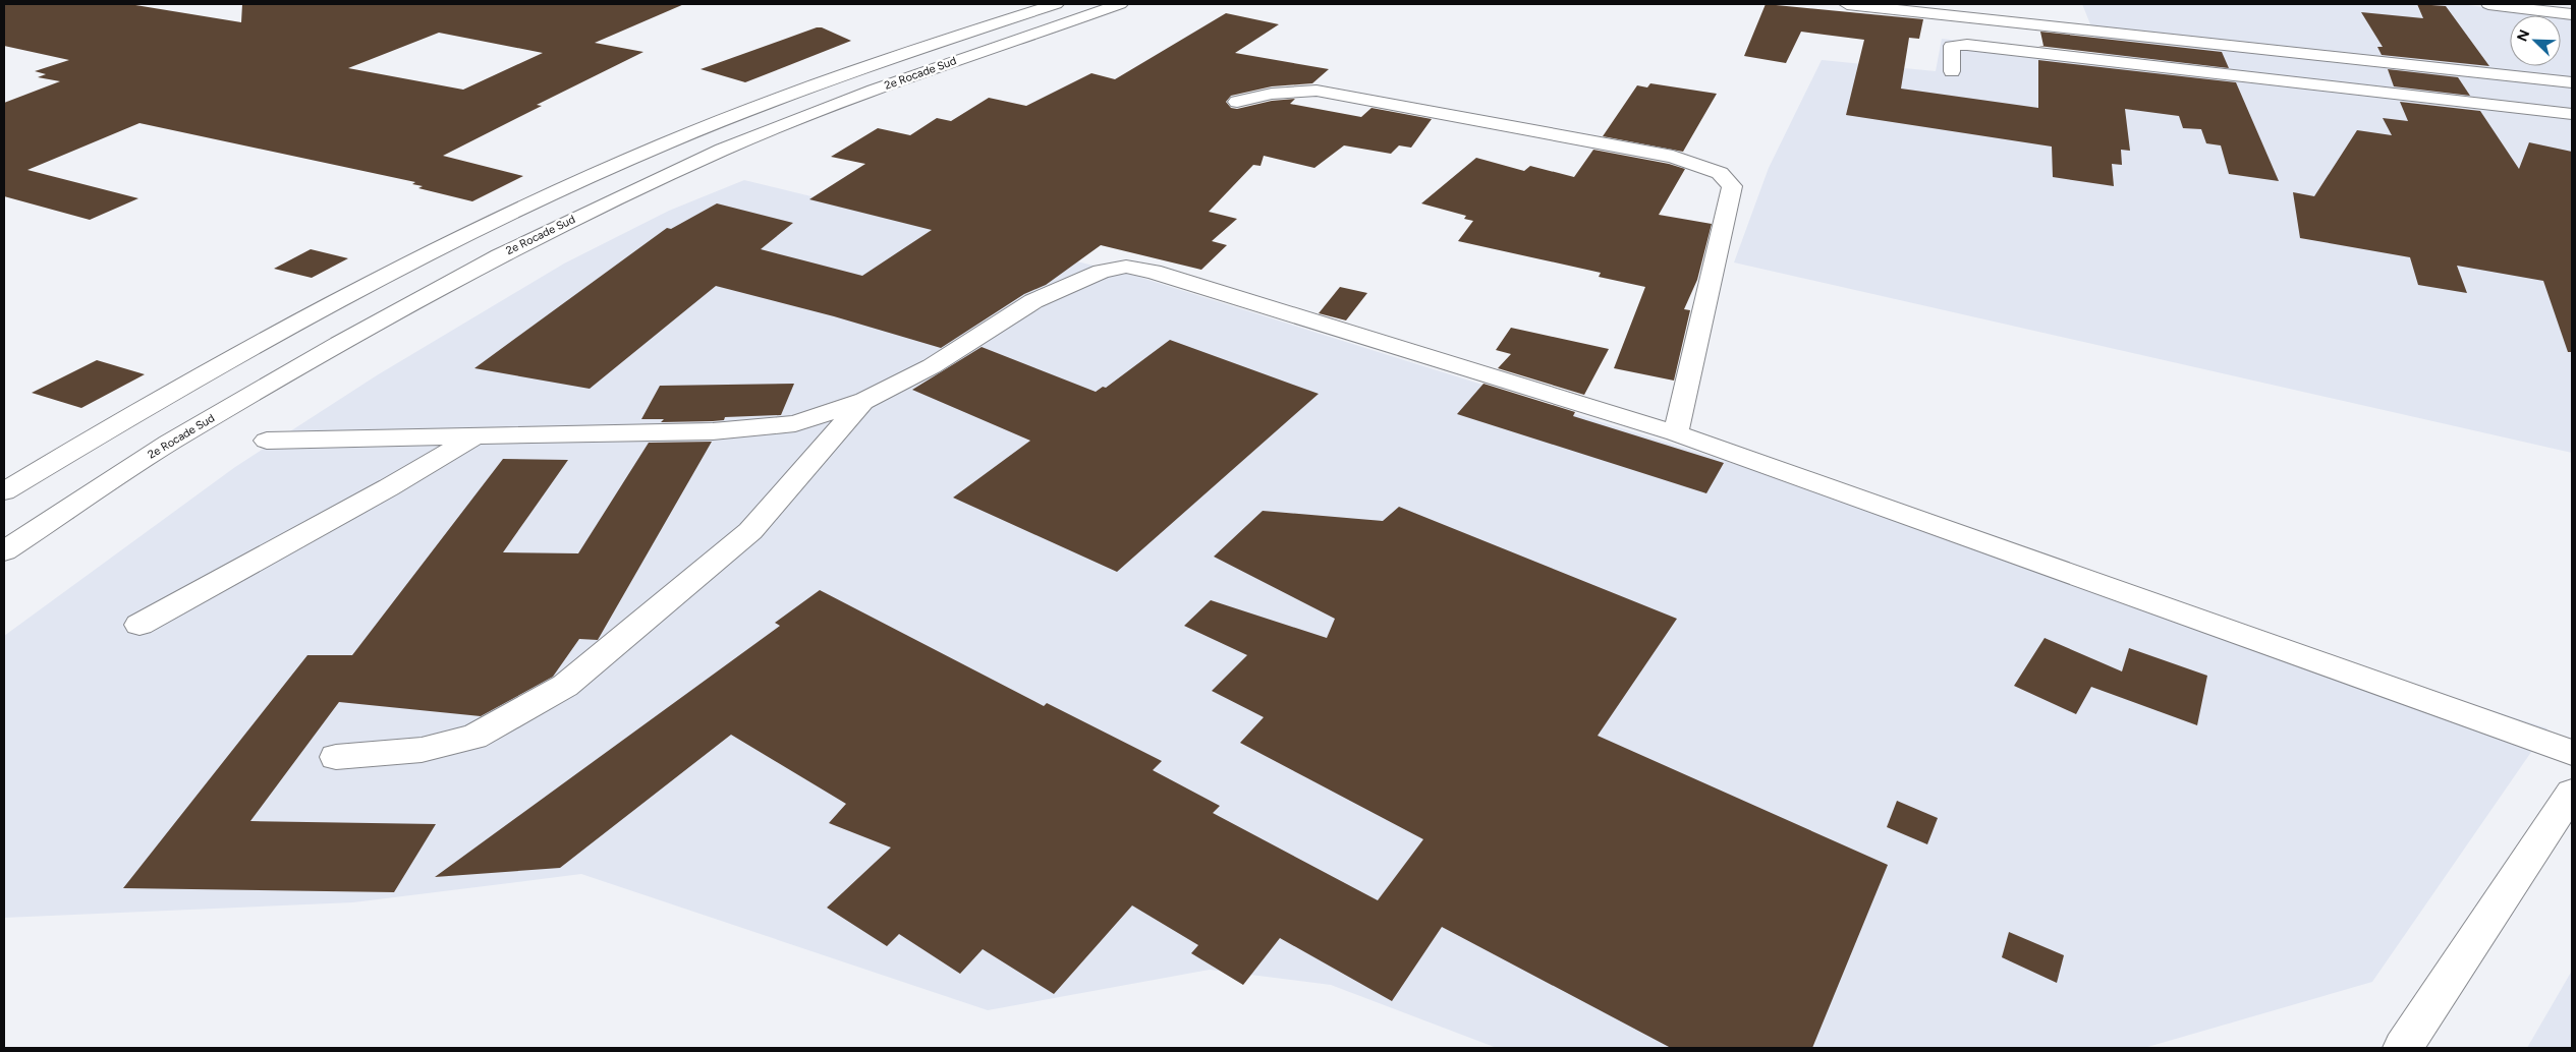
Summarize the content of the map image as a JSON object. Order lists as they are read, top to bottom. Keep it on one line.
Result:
{"streets":{"main road":["2e Rocade Sud"]},"north":"top left"}
